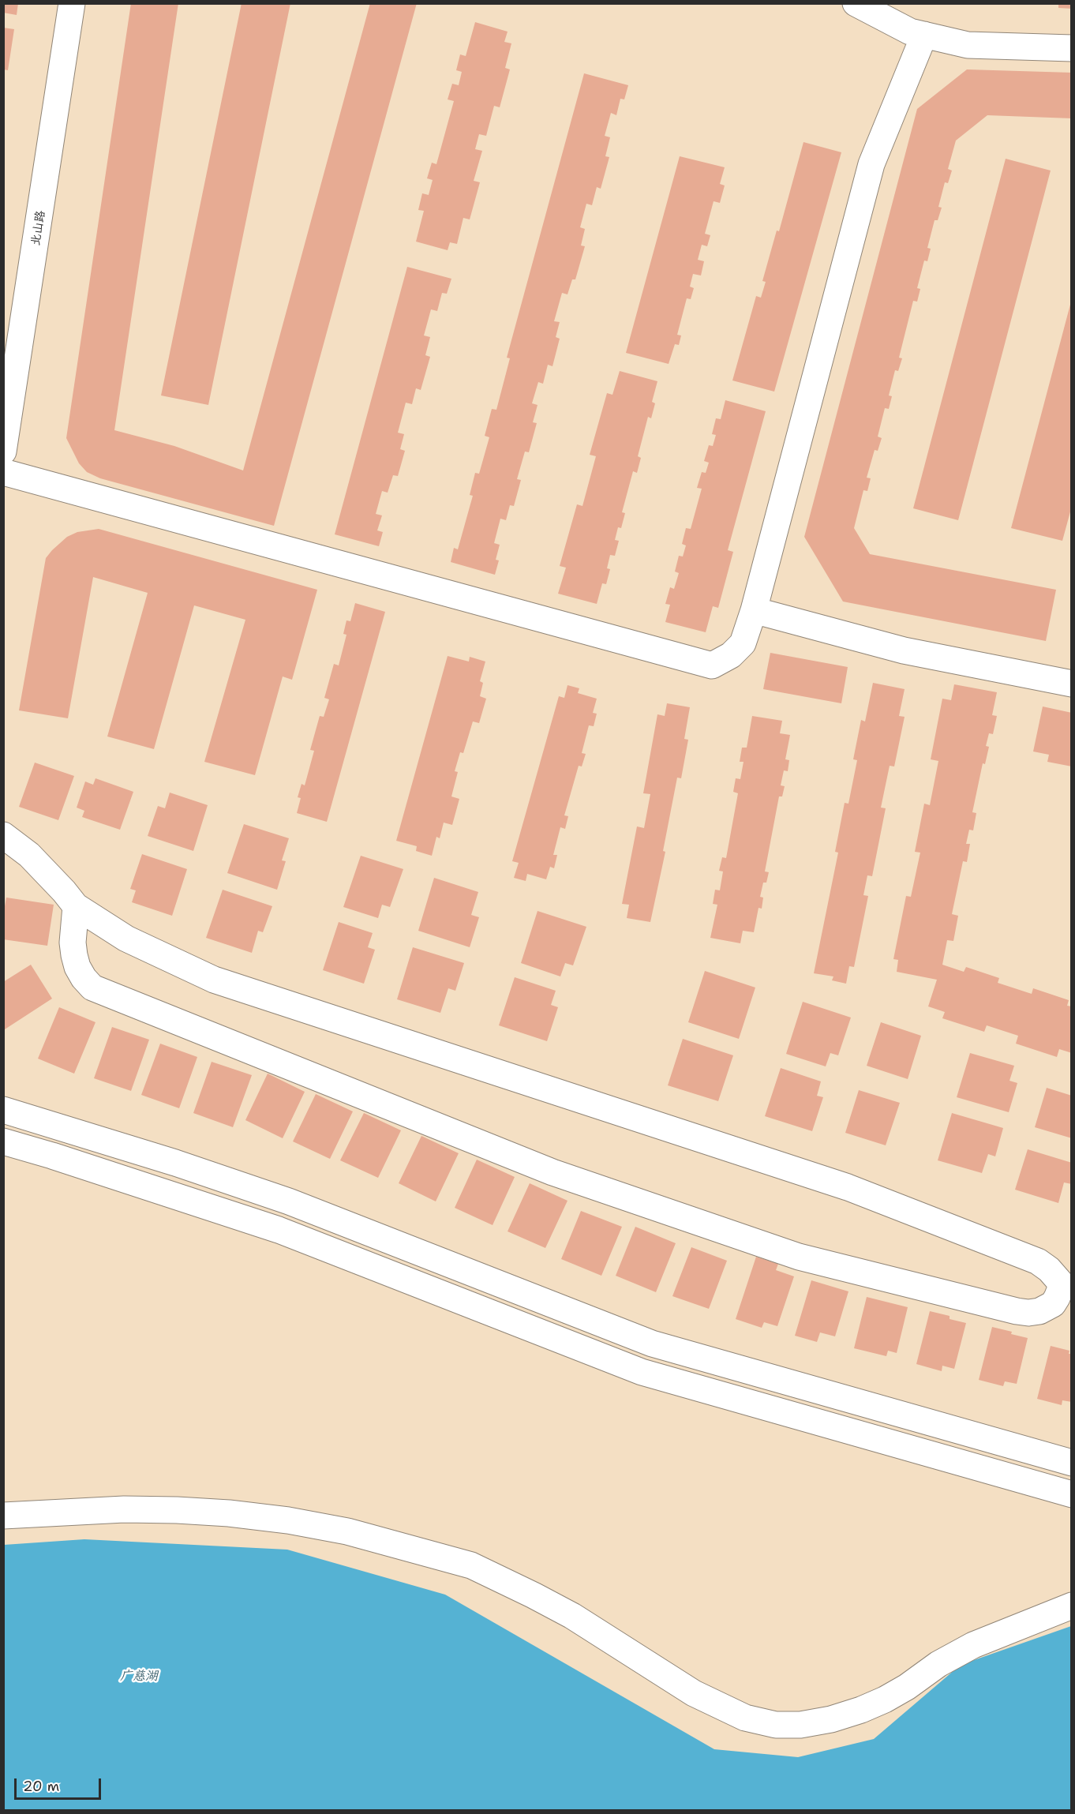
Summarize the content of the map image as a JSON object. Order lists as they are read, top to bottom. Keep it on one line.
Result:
{"streets":{"street":["北山路"]},"water":["广慈湖"],"scale_bar":"20 m"}
